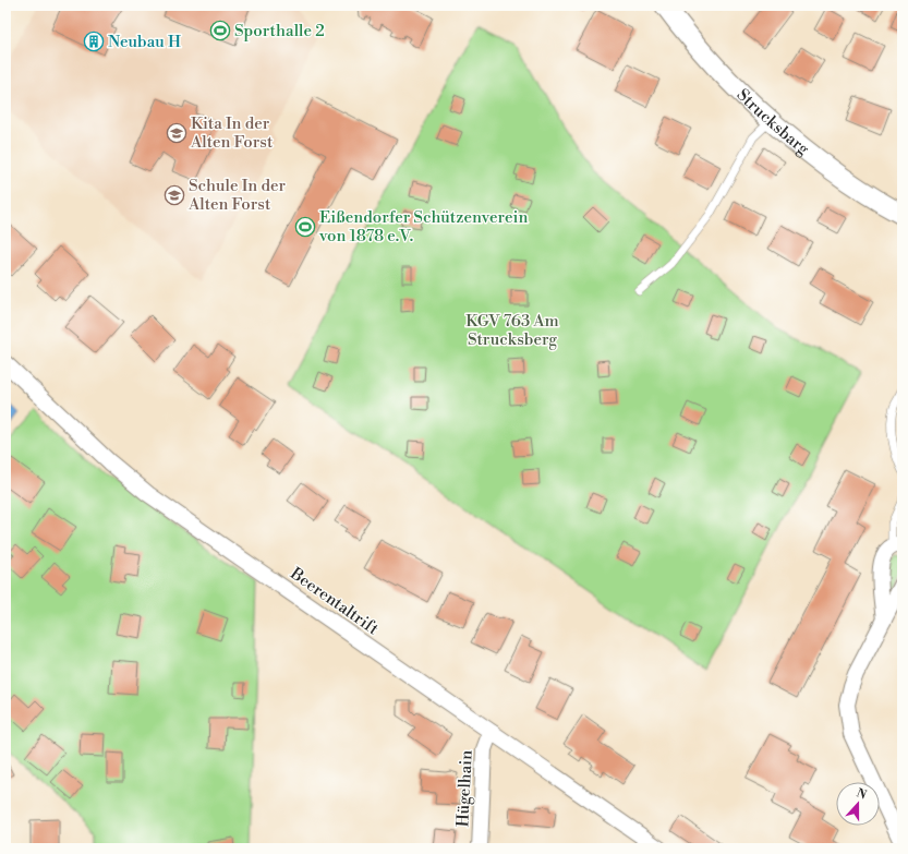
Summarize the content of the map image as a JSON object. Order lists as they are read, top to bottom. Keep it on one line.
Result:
{"streets":{"street":["Strucksbarg","Beerentaltrift","Hügelhain"]},"crossings":[["Beerentaltrift","Hügelhain"]],"parks":["KGV 763 Am Strucksberg"],"places":{"sports":["Sporthalle 2","Eißendorfer Schützenverein von 1878 e.V."],"building":["Neubau H"],"school or university":["Kita In der Alten Forst","Schule In der Alten Forst"]},"north":"top"}
